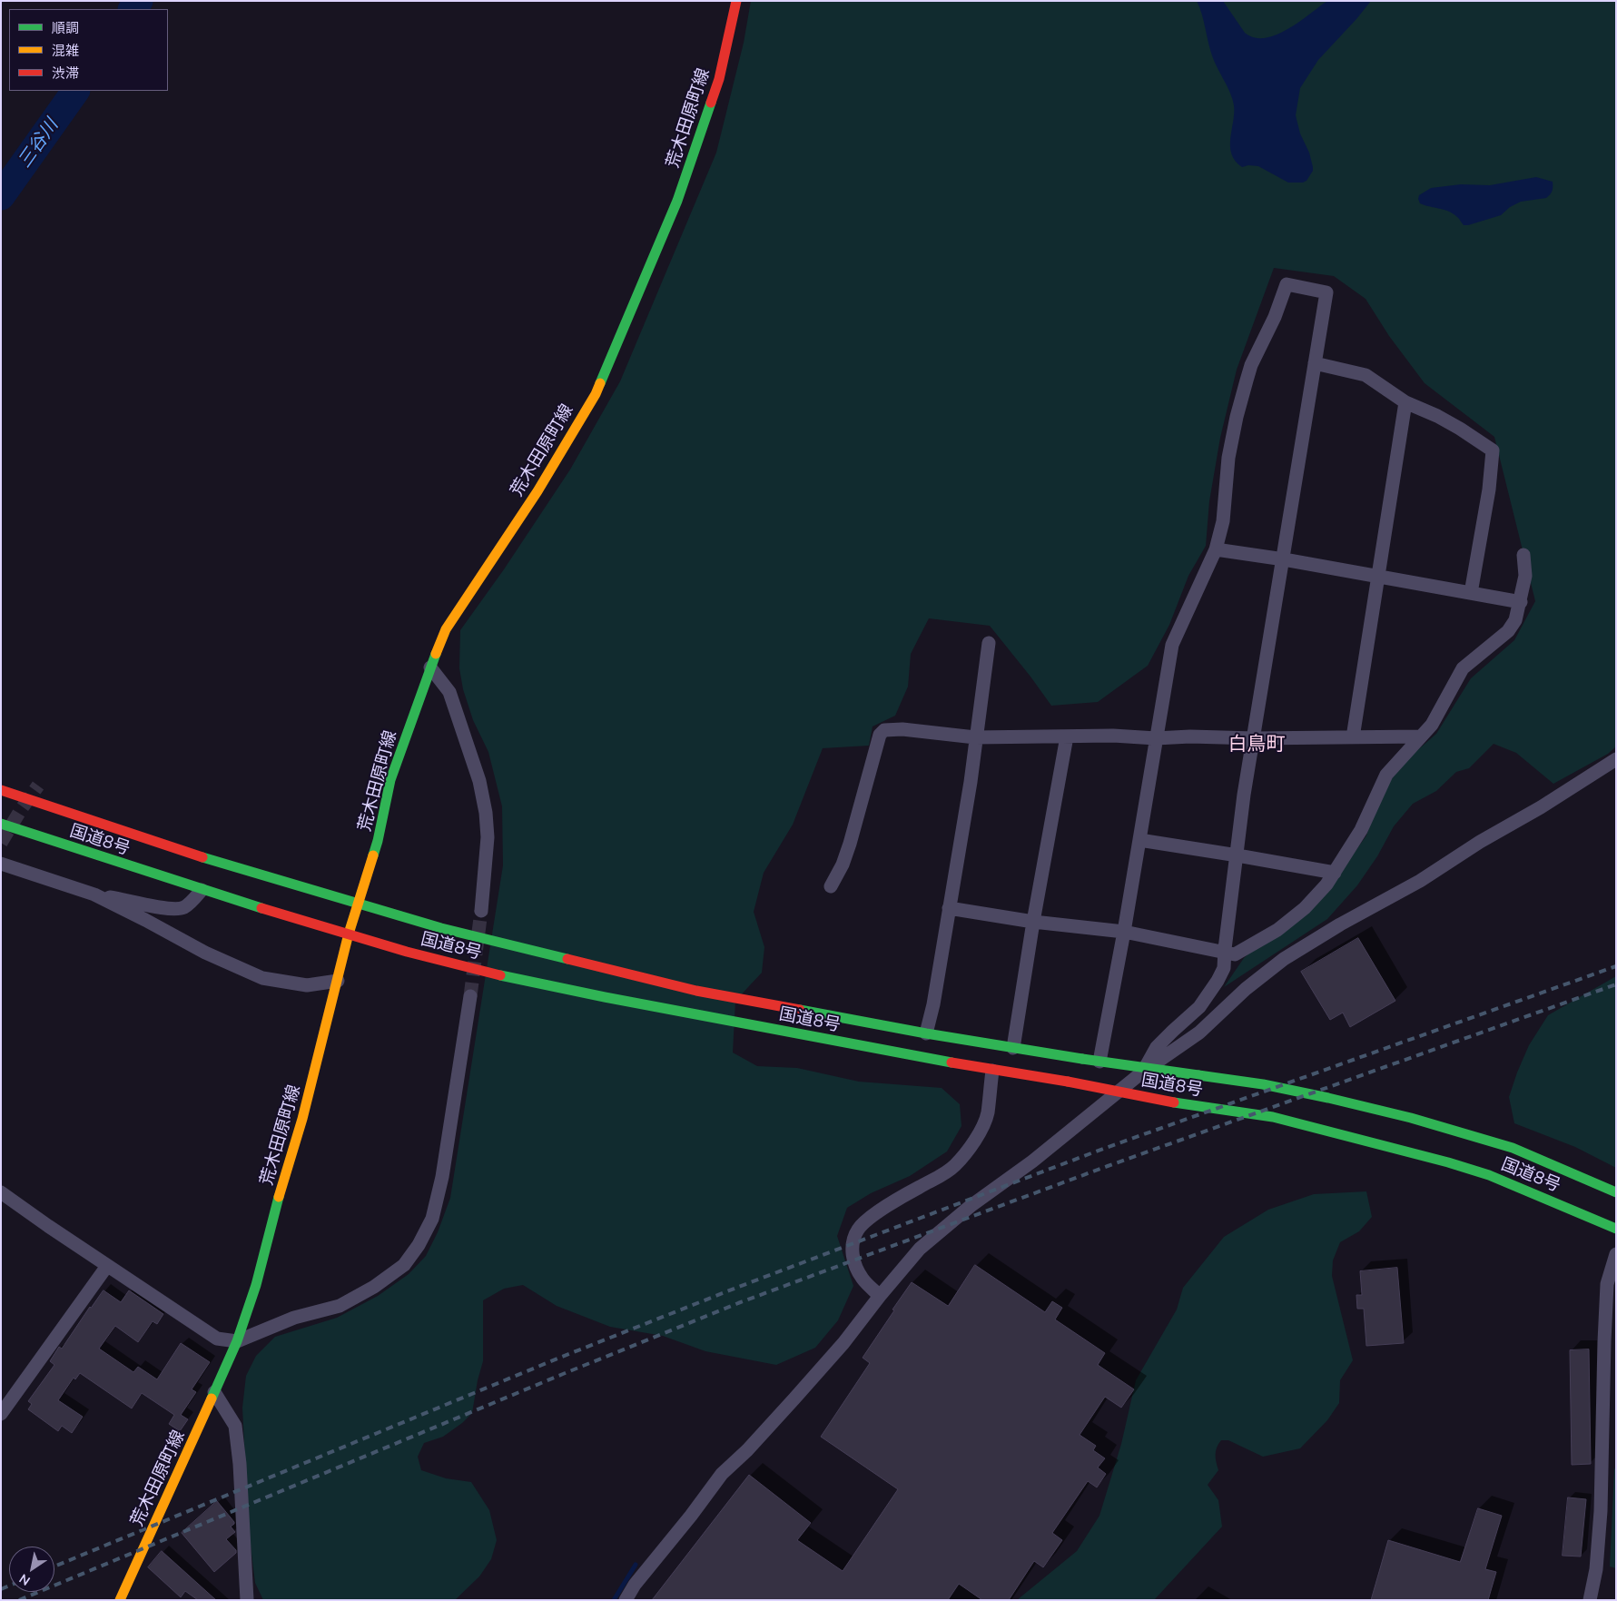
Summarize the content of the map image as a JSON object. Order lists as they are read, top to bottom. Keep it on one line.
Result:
{"streets":{"main road":["荒木田原町線","国道8号"]},"crossings":[["荒木田原町線","国道8号"]],"districts":["白鳥町"],"water":["三谷川"],"legend":["順調","混雑","渋滞"],"north":"bottom left"}
